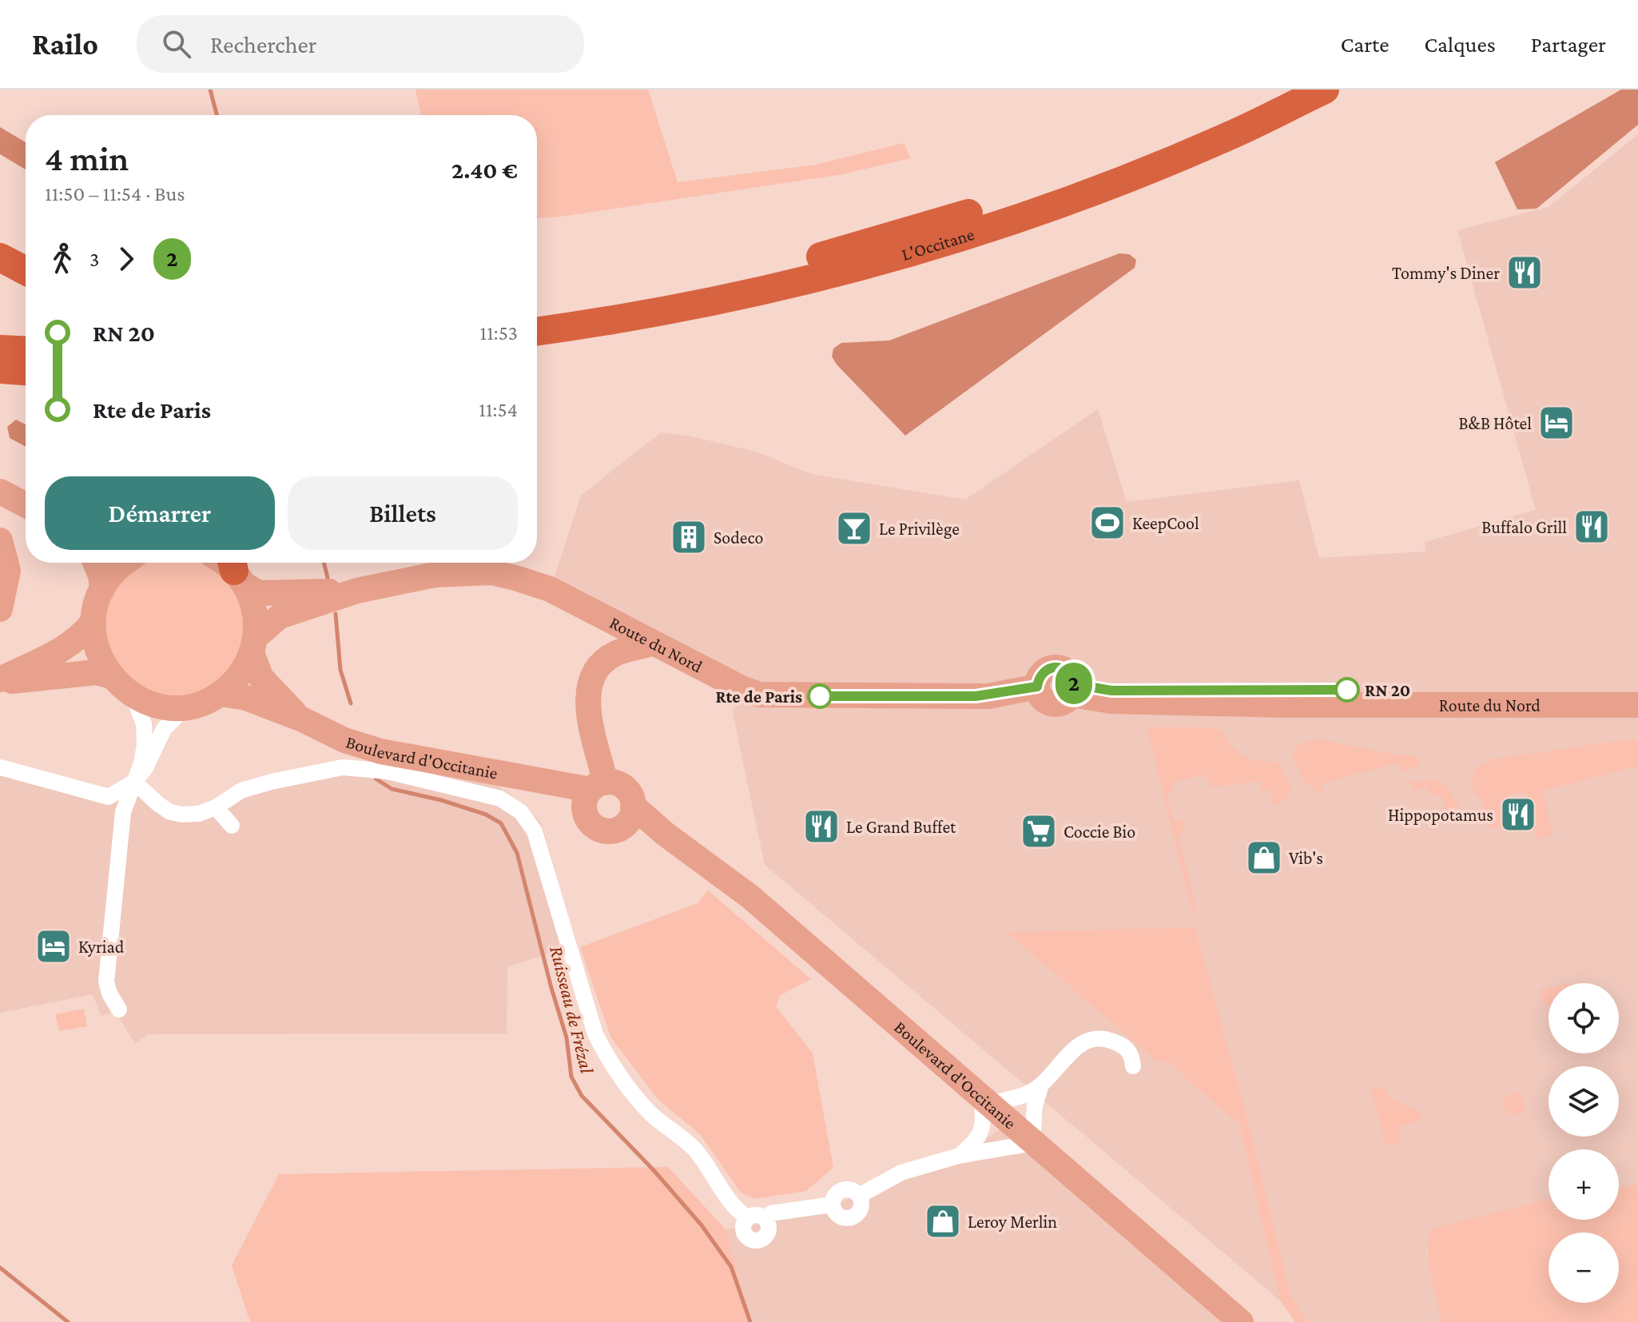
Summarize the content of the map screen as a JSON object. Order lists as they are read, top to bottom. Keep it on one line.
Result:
{"streets":{"highway":["L'Occitane"],"main road":["Route du Nord","Boulevard d'Occitanie"]},"crossings":[["Route du Nord","Boulevard d'Occitanie"]],"water":["Ruisseau de Frézal"],"places":{"restaurant":["Tommy's Diner","Buffalo Grill","Hippopotamus","Le Grand Buffet"],"hotel":["B&B Hôtel","Kyriad"],"sports":["KeepCool"],"bar":["Le Privilège"],"building":["Sodeco"],"other":["RN 20","Rte de Paris"],"supermarket":["Coccie Bio"],"shop":["Vib's","Leroy Merlin"]},"lines":["bus line 2"],"page":{"header":"Railo","search":"Rechercher","nav":["Carte","Calques","Partager"],"on_map":"2","heading":["4 min","11:50 – 11:54 · Bus","2.40 €"],"legs":["3","2"],"list":[{"name":"RN 20","value":"11:53"},{"name":"Rte de Paris","value":"11:54"}],"buttons":["Démarrer","Billets"],"map_buttons":["+","−"]}}
